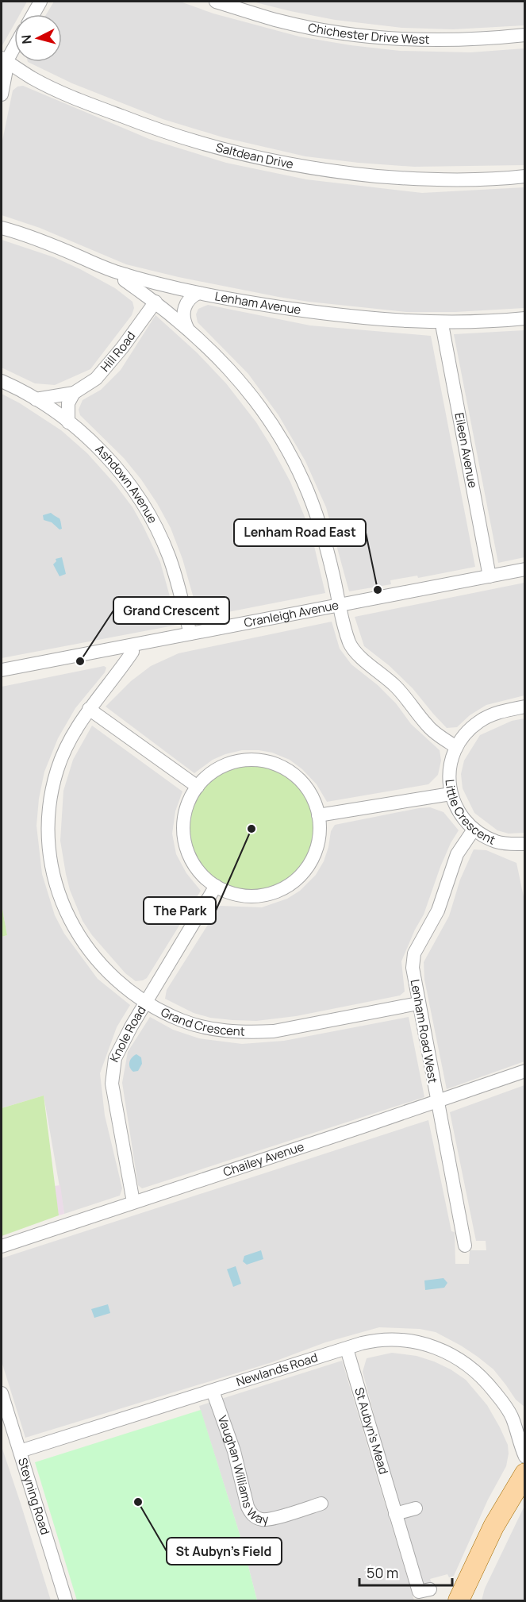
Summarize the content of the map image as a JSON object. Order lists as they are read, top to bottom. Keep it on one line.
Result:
{"streets":{"street":["Chichester Drive West","Saltdean Drive","Lenham Avenue","Hill Road","Eileen Avenue","Ashdown Avenue","Cranleigh Avenue","Little Crescent","Grand Crescent","Lenham Road West","Knole Road","Chailey Avenue","Newlands Road","St Aubyn's Mead","Vaughan Williams Way","Steyning Road"]},"crossings":[["Lenham Avenue","Eileen Avenue"],["Hill Road","Ashdown Avenue"],["Eileen Avenue","Cranleigh Avenue"],["Ashdown Avenue","Cranleigh Avenue"],["Cranleigh Avenue","Grand Crescent"],["Little Crescent","Lenham Road West"],["Grand Crescent","Lenham Road West"],["Grand Crescent","Knole Road"],["Lenham Road West","Chailey Avenue"],["Knole Road","Chailey Avenue"],["Newlands Road","St Aubyn's Mead"],["Newlands Road","Vaughan Williams Way"],["Newlands Road","Steyning Road"]],"places":["Lenham Road East","Grand Crescent","The Park","St Aubyn's Field"],"scale_bar":"50 m","north":"left"}
